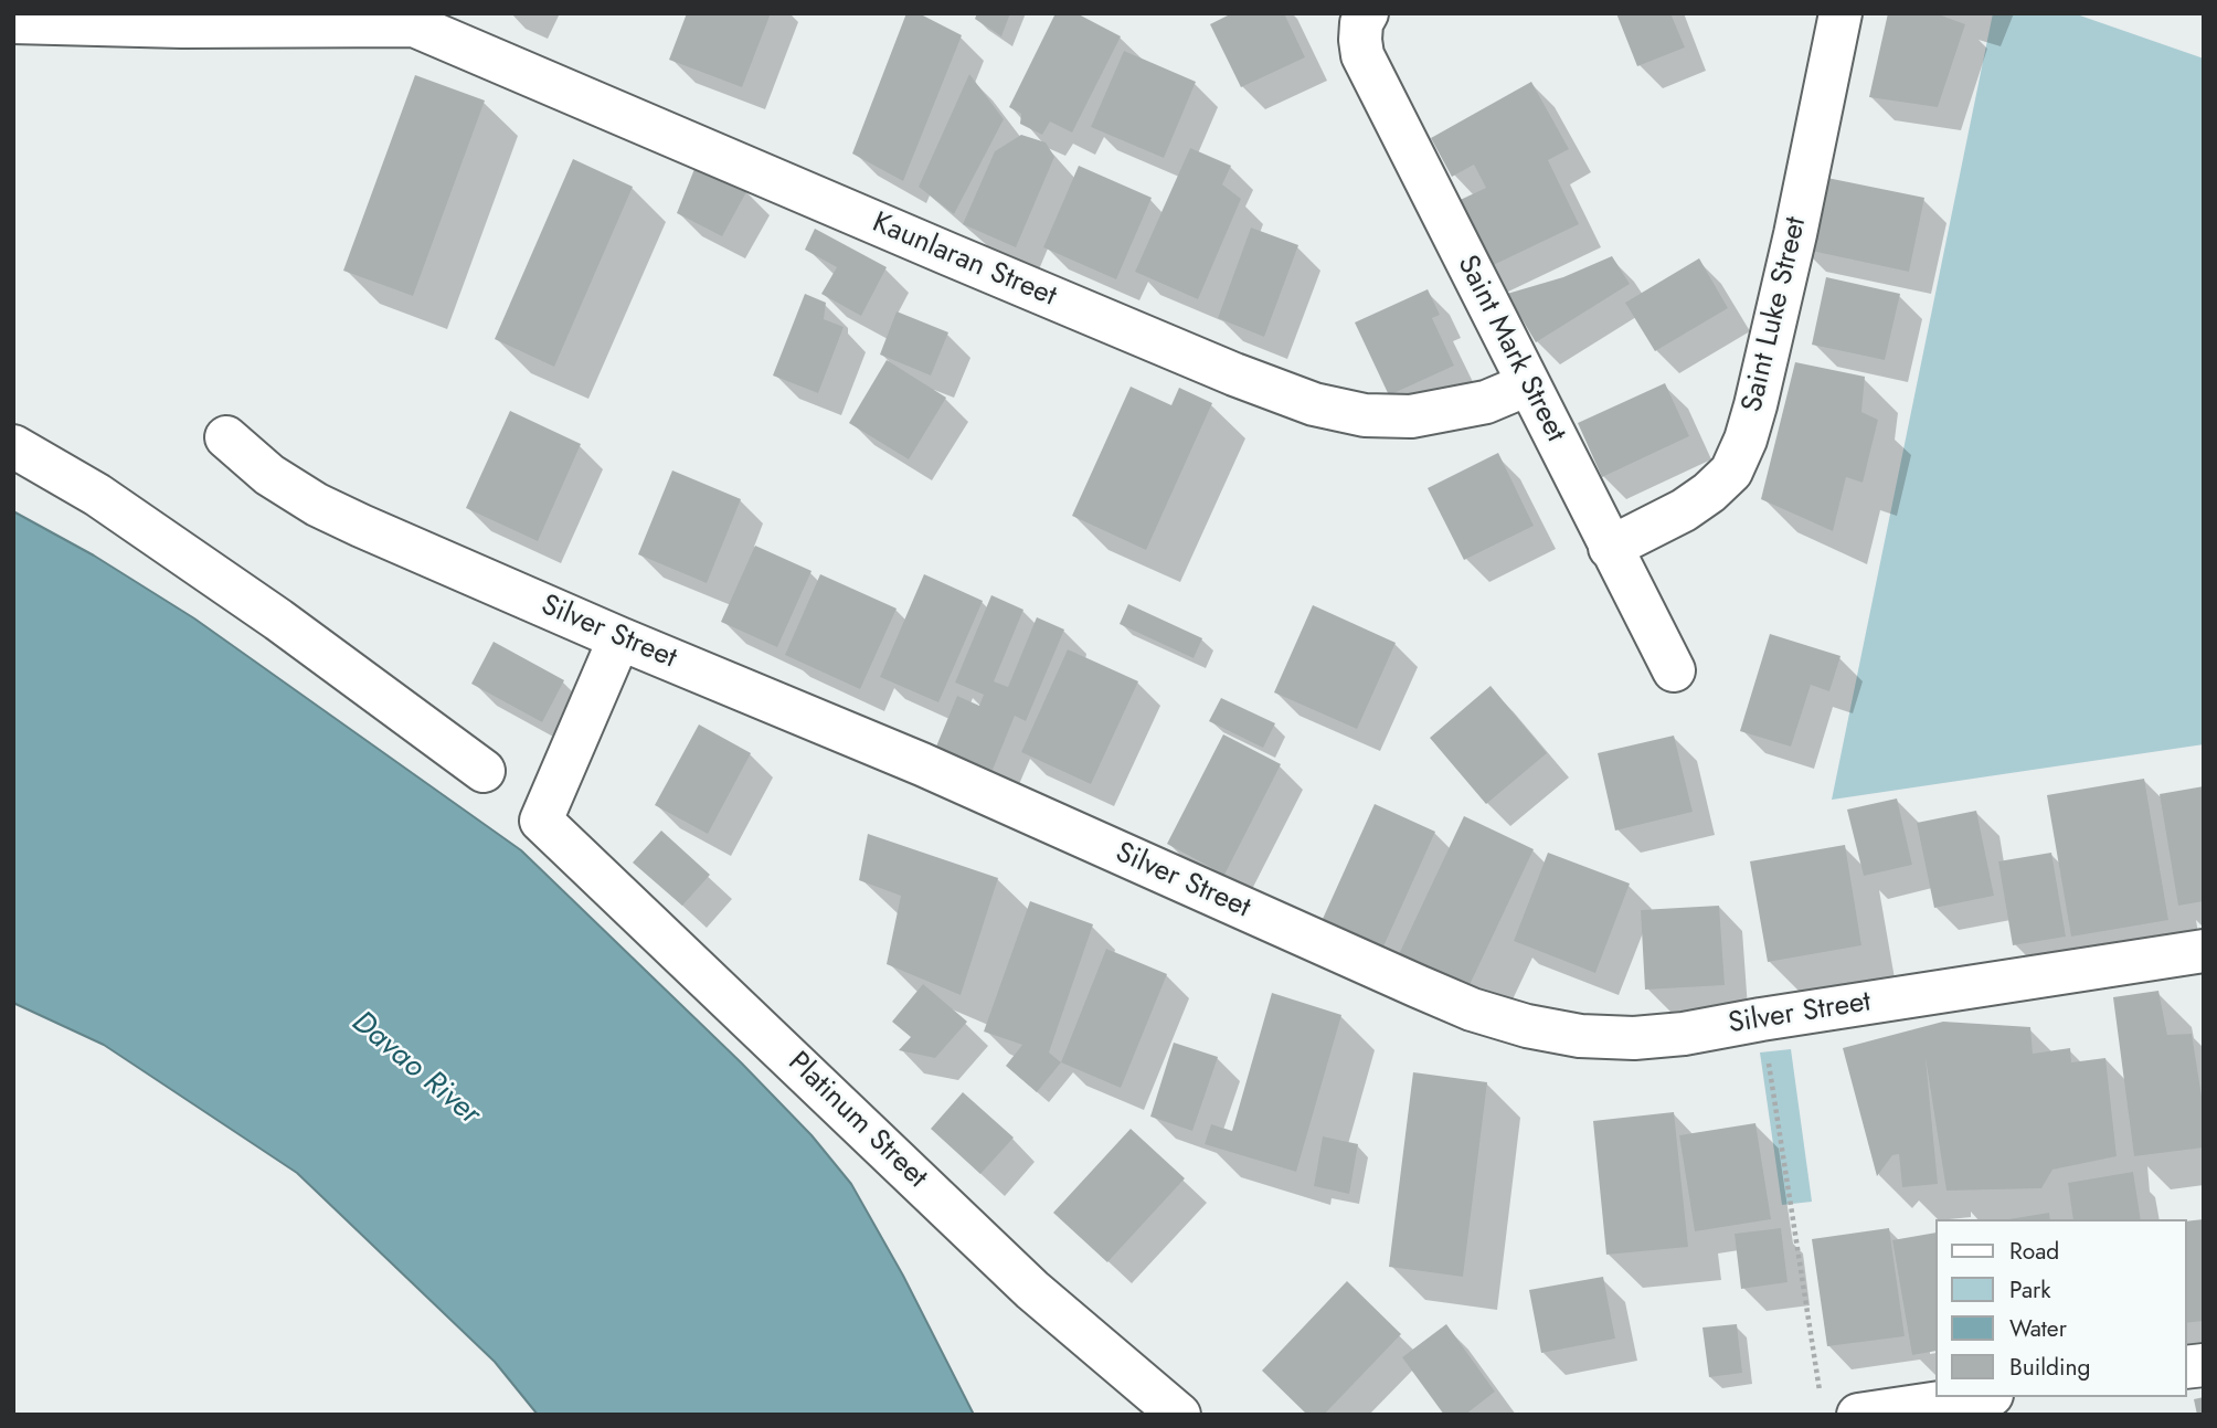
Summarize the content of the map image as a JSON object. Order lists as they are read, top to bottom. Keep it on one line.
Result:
{"streets":{"street":["Kaunlaran Street","Saint Luke Street","Saint Mark Street","Silver Street","Platinum Street"]},"crossings":[["Kaunlaran Street","Saint Mark Street"],["Saint Luke Street","Saint Mark Street"],["Silver Street","Platinum Street"]],"water":["Davao River"],"legend":["Road","Park","Water","Building"]}
